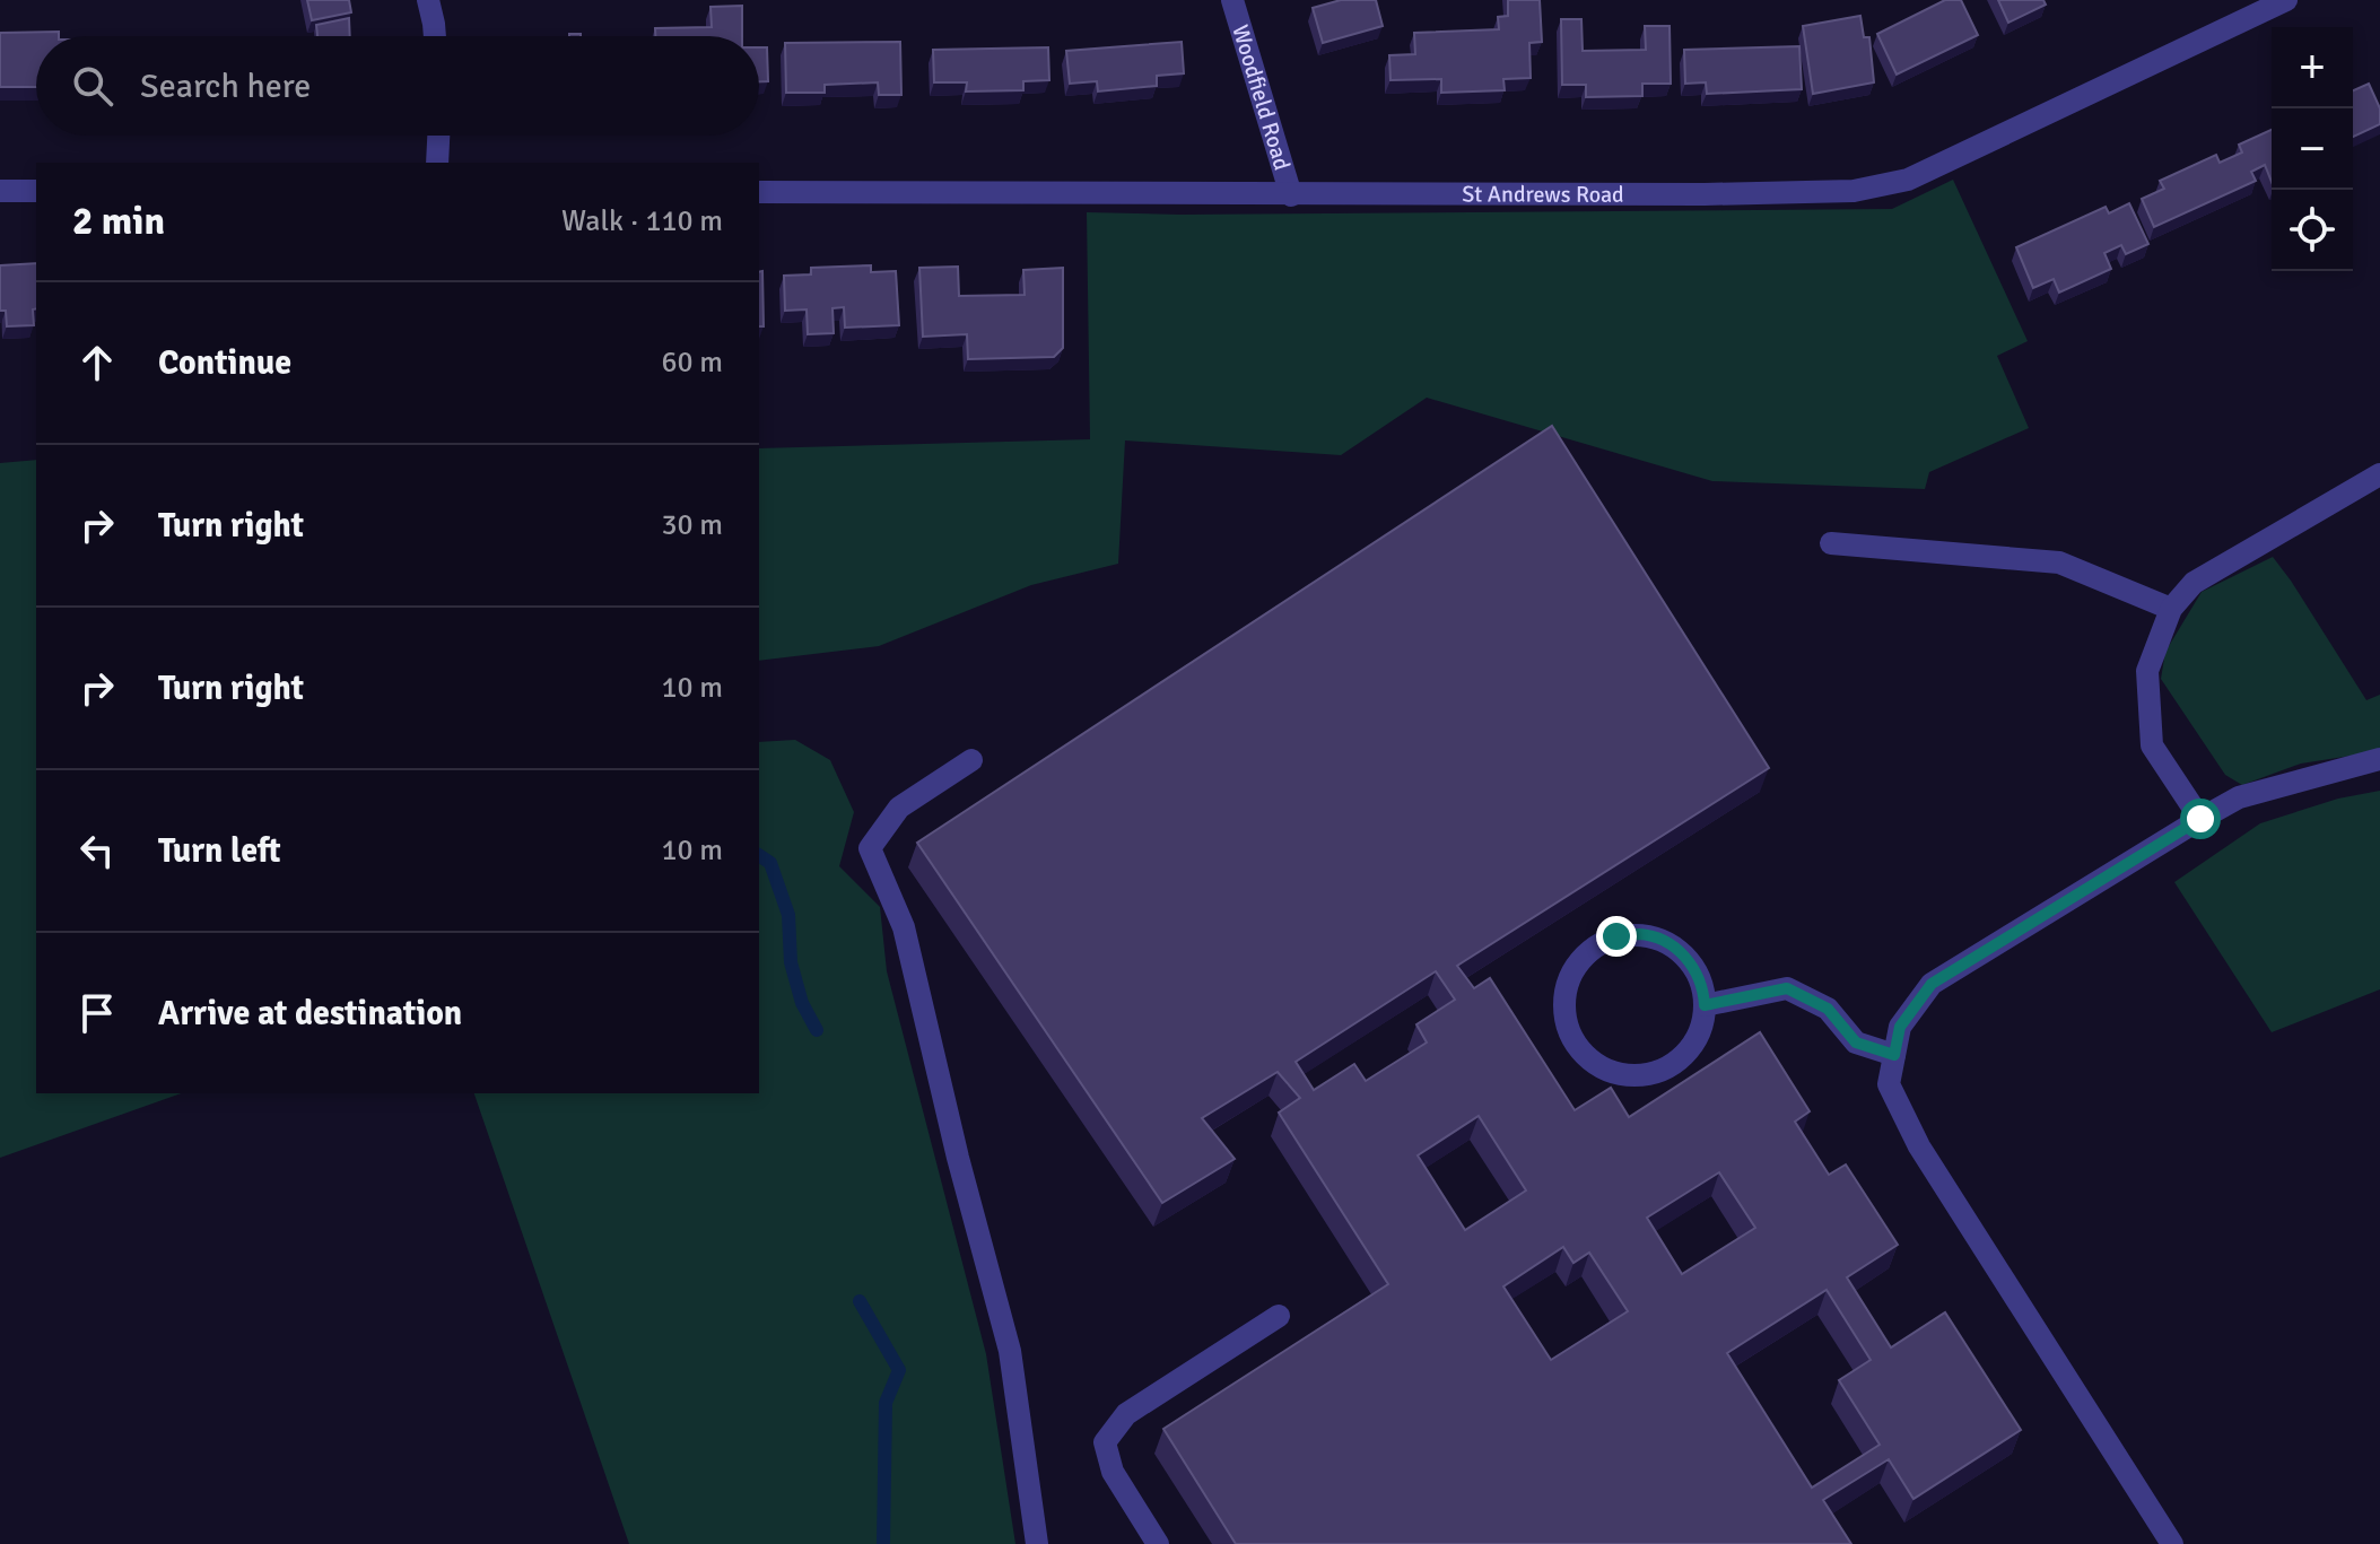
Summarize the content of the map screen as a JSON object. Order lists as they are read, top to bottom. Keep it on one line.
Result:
{"streets":{"street":["Woodfield Road","St Andrews Road"]},"crossings":[["Woodfield Road","St Andrews Road"]],"page":{"map_buttons":["+","−"],"search":"Search here","heading":["2 min","Walk · 110 m"],"list":[["Continue","60 m"],["Turn right","30 m"],["Turn right","10 m"],["Turn left","10 m"],"Arrive at destination"]}}
